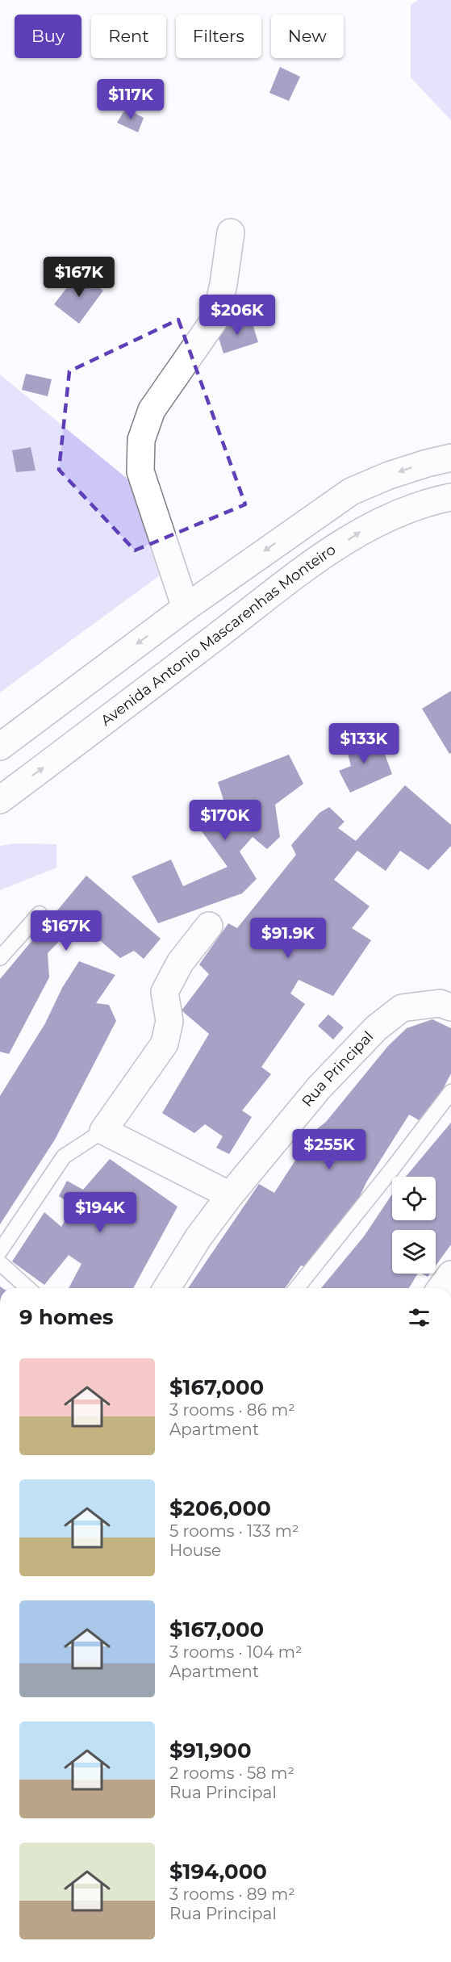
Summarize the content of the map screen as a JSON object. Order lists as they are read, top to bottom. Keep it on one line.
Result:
{"streets":{"street":["Avenida Antonio Mascarenhas Monteiro","Rua Principal"]},"page":{"chip":["Buy","Rent","Filters","New"],"price":["$117K","$167K","$206K","$133K","$170K","$167K","$91.9K","$255K","$194K"],"heading":"9 homes","list":[{"name":"$167,000","note":"3 rooms · 86 m² · Apartment"},{"name":"$206,000","note":"5 rooms · 133 m² · House"},{"name":"$167,000","note":"3 rooms · 104 m² · Apartment"},{"name":"$91,900","note":"2 rooms · 58 m² · Rua Principal"},{"name":"$194,000","note":"3 rooms · 89 m² · Rua Principal"}]}}
